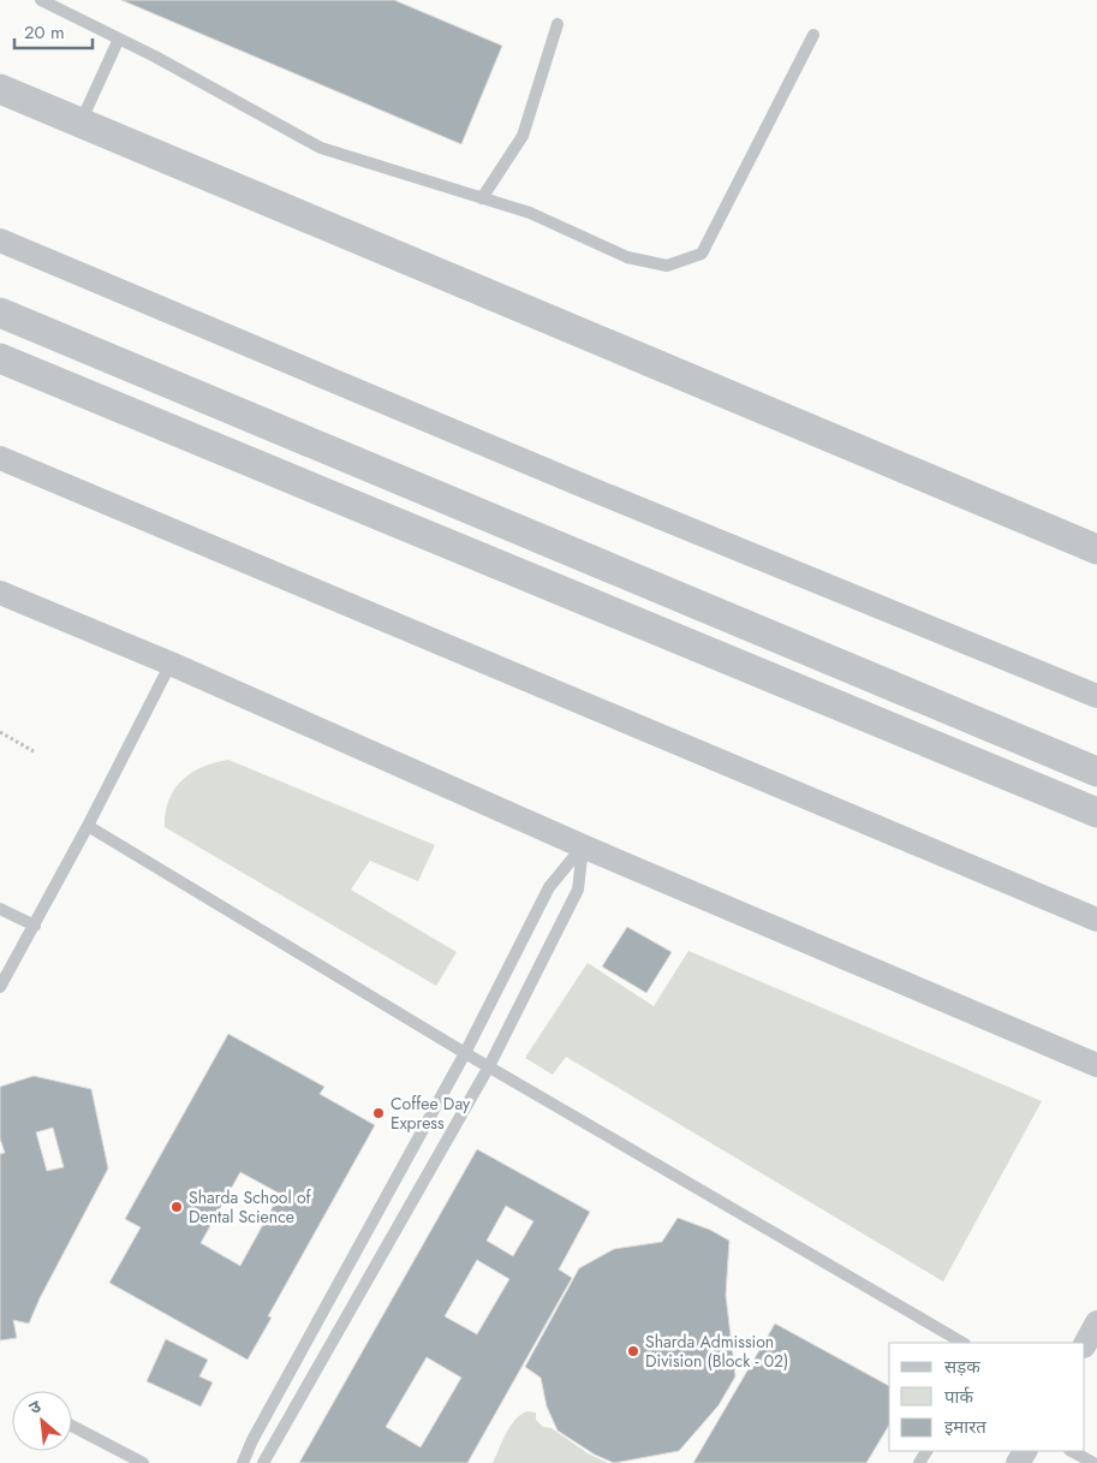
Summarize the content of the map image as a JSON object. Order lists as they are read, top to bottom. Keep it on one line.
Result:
{"places":["Coffee Day Express","Sharda School of Dental Science","Sharda Admission Division (Block - 02)"],"legend":["सड़क","पार्क","इमारत"],"scale_bar":"20 m","north":"top left"}
